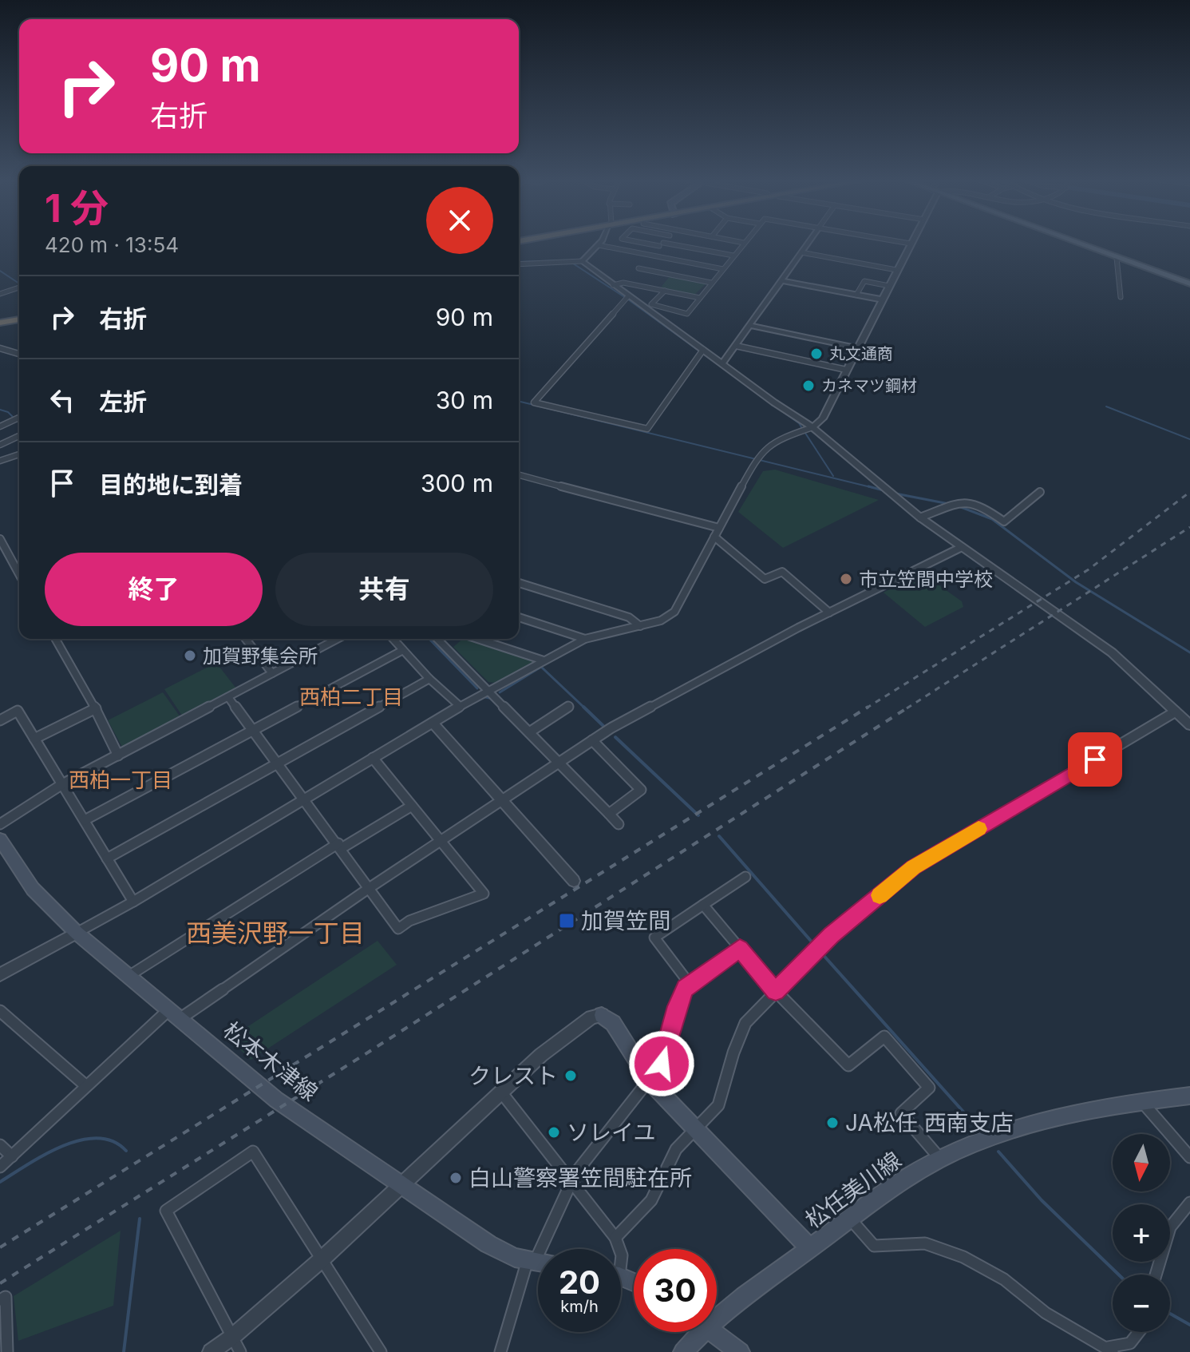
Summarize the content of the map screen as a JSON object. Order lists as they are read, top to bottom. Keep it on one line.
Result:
{"streets":{"main road":["松本木津線","松任美川線"]},"districts":["西柏二丁目","西柏一丁目","西美沢野一丁目"],"places":{"other":["丸文通商","カネマツ鋼材","市立笠間中学校","加賀野集会所","クレスト","JA松任 西南支店","ソレイユ","白山警察署笠間駐在所"],"transit":["加賀笠間"]},"north":"bottom","page":{"turn":["90 m","右折"],"heading":["1 分","420 m · 13:54"],"list":[{"name":"右折","value":"90 m"},{"name":"左折","value":"30 m"},{"name":"目的地に到着","value":"300 m"}],"buttons":["終了","共有"],"map_buttons":["+","−"],"speed":"20 km/h","limit":"30"}}
